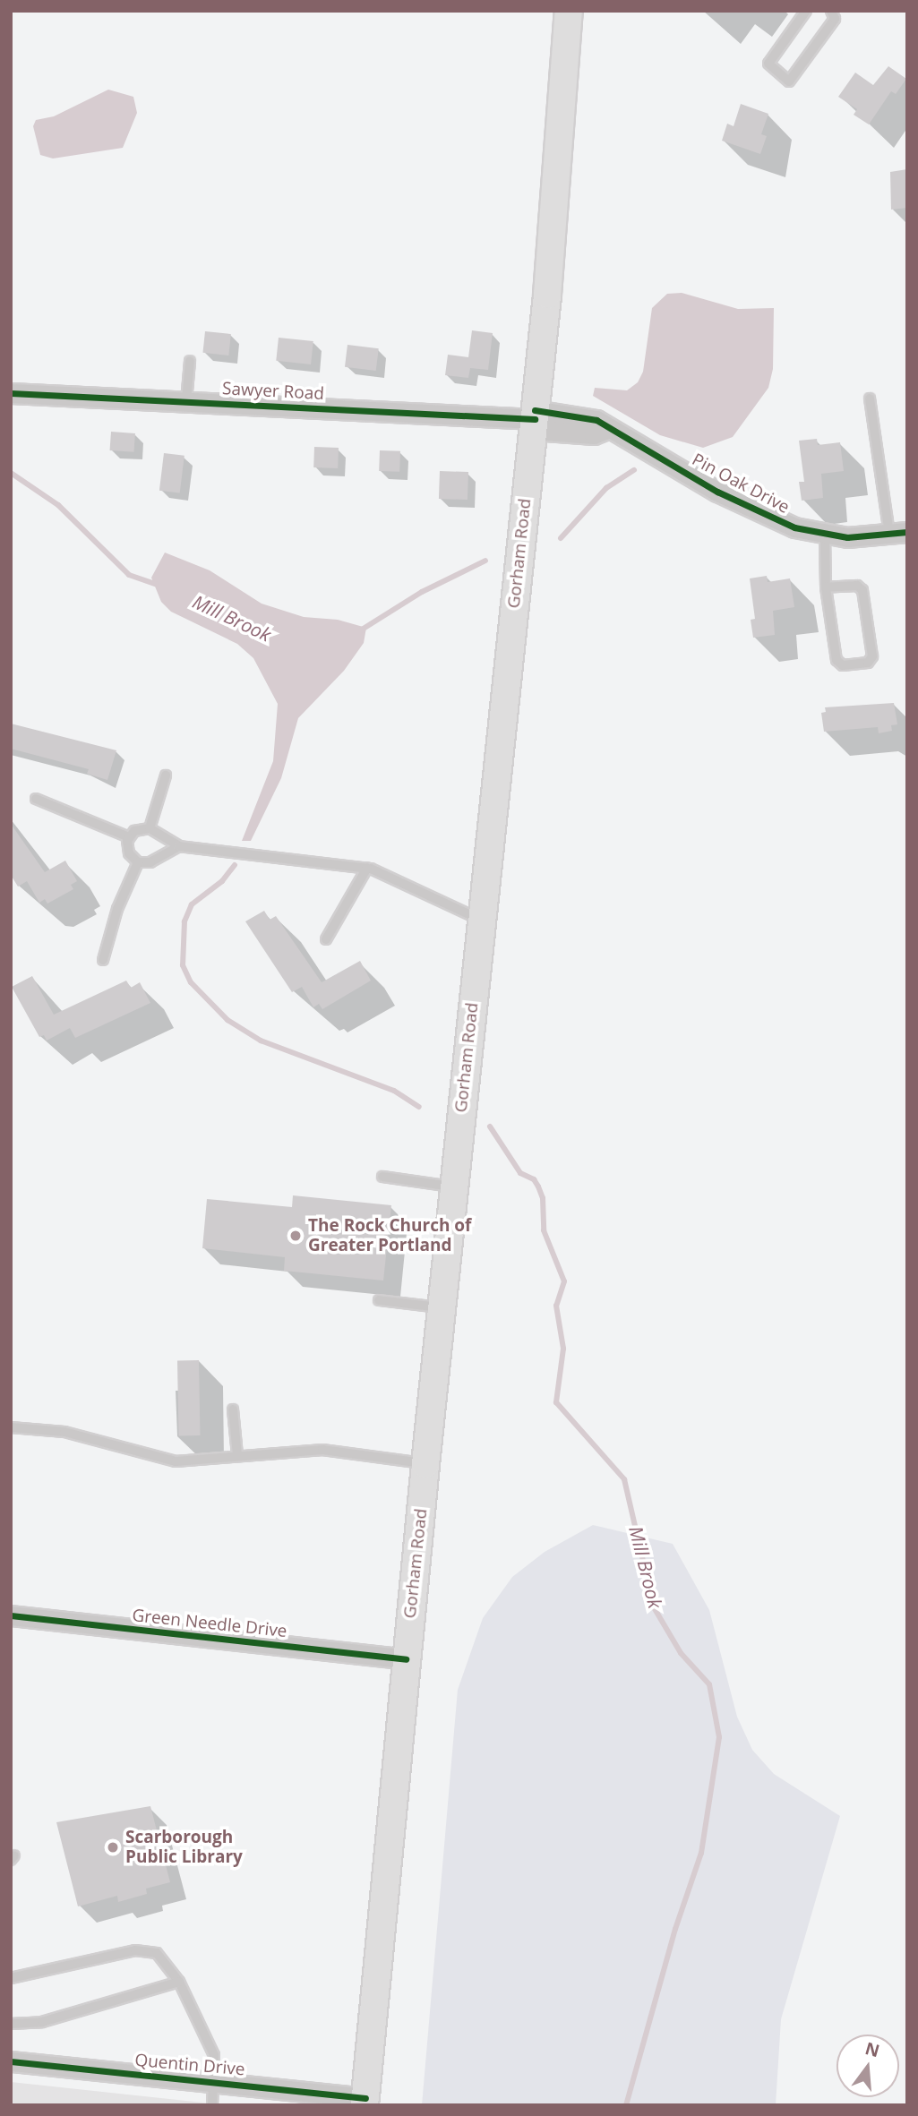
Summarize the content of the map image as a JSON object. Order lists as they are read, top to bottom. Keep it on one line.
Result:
{"streets":{"main road":["Gorham Road"],"street":["Sawyer Road","Pin Oak Drive","Green Needle Drive","Quentin Drive"]},"crossings":[["Sawyer Road","Pin Oak Drive"],["Sawyer Road","Gorham Road"],["Gorham Road","Green Needle Drive"],["Gorham Road","Quentin Drive"]],"water":["Mill Brook"],"places":["The Rock Church of Greater Portland","Scarborough Public Library"],"north":"top"}
